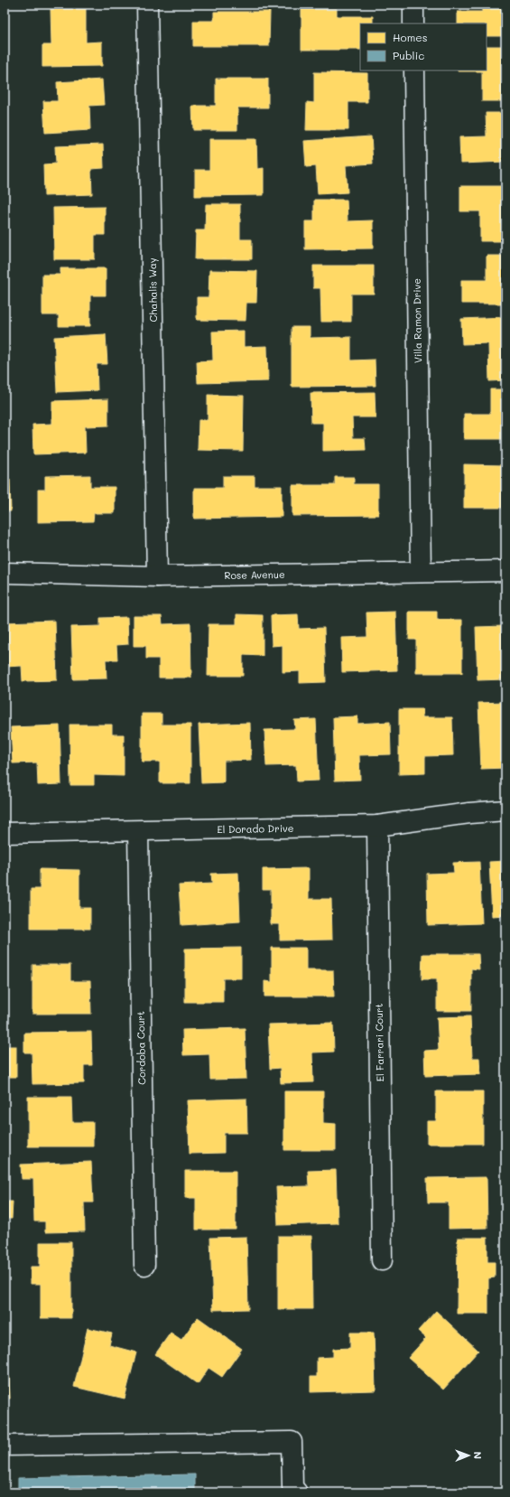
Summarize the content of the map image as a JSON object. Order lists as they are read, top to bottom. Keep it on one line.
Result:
{"streets":{"street":["Chahalis Way","Villa Ramon Drive","Rose Avenue","El Dorado Drive","El Farrari Court","Cordoba Court"]},"crossings":[["Chahalis Way","Rose Avenue"],["Villa Ramon Drive","Rose Avenue"],["El Dorado Drive","El Farrari Court"],["El Dorado Drive","Cordoba Court"]],"legend":["Homes","Public"],"north":"right"}
